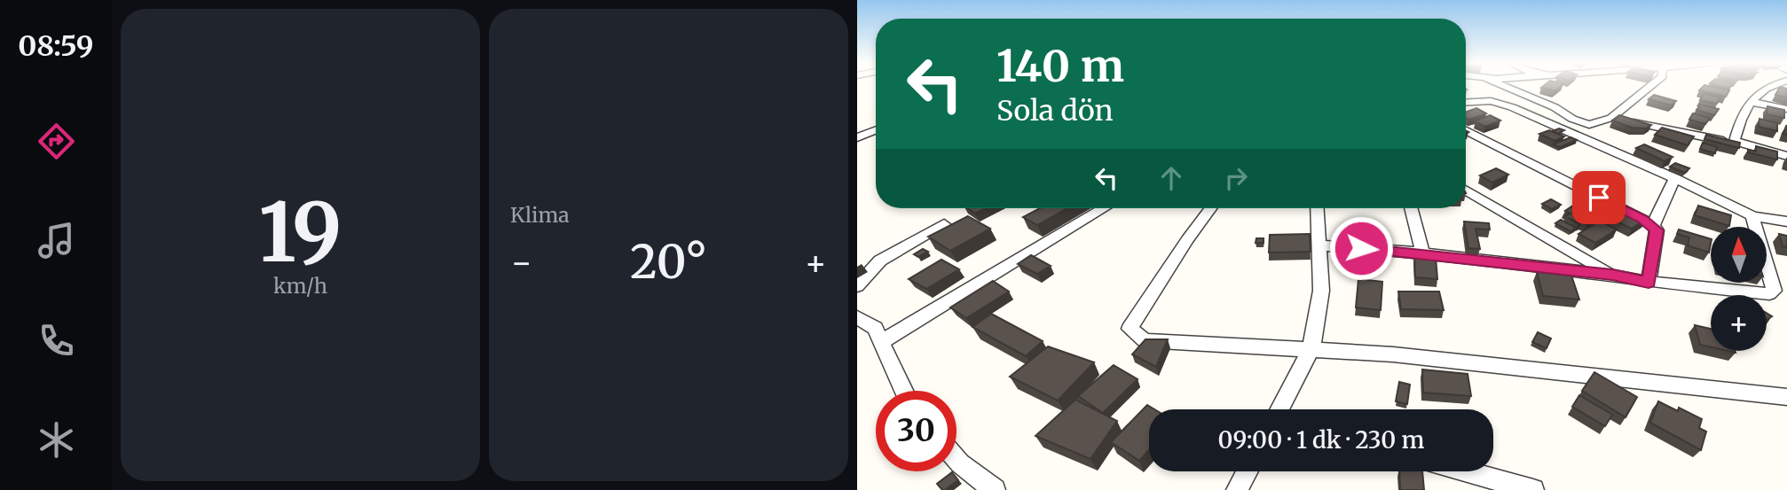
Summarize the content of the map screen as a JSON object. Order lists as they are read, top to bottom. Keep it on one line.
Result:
{"north":"top","page":{"tabs":"08:59","tile":[["19","km/h"],"Klima"],"turn":["140 m","Sola dön"],"map_buttons":"+","heat":["−","20°","+"],"limit":"30","trip":"09:00 · 1 dk · 230 m"}}
